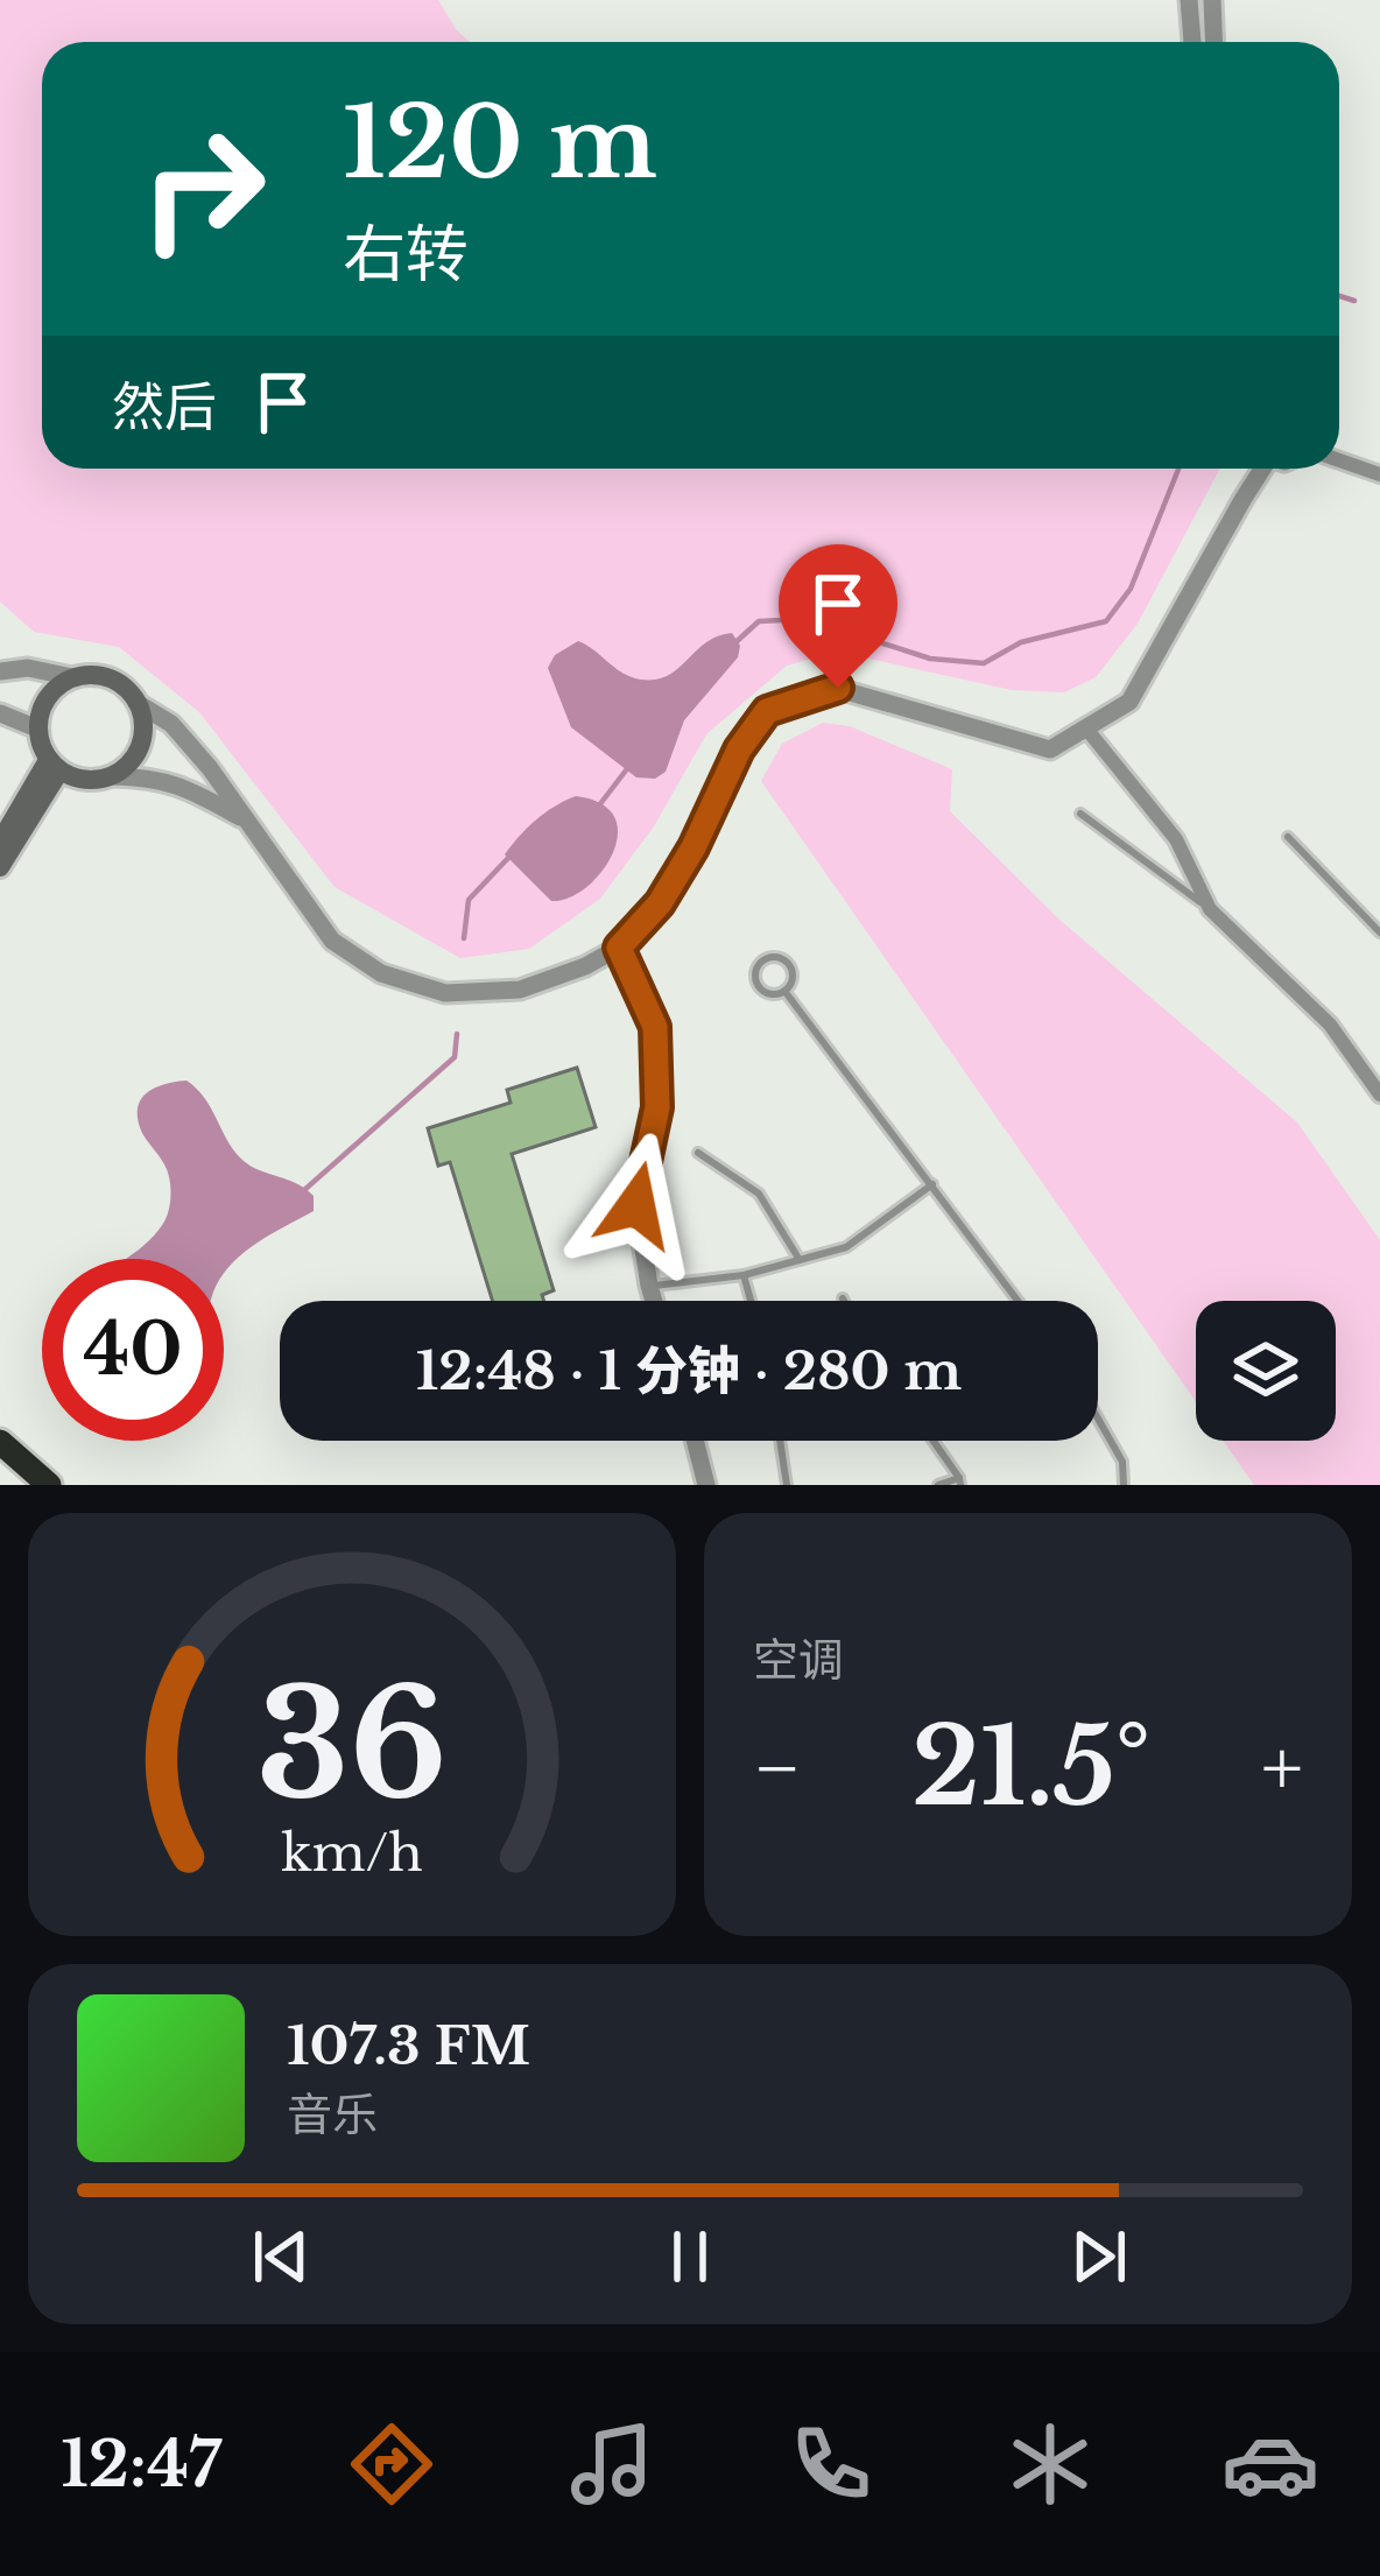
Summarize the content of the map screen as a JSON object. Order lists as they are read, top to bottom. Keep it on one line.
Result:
{"page":{"turn":["120 m","右转"],"then":"然后","limit":"40","trip":"12:48 · 1 分钟 · 280 m","tile":"空调","heat":["−","21.5°","+"],"song":["107.3 FM","音乐"],"tabs":"12:47","gauge":["36","km/h"]}}
